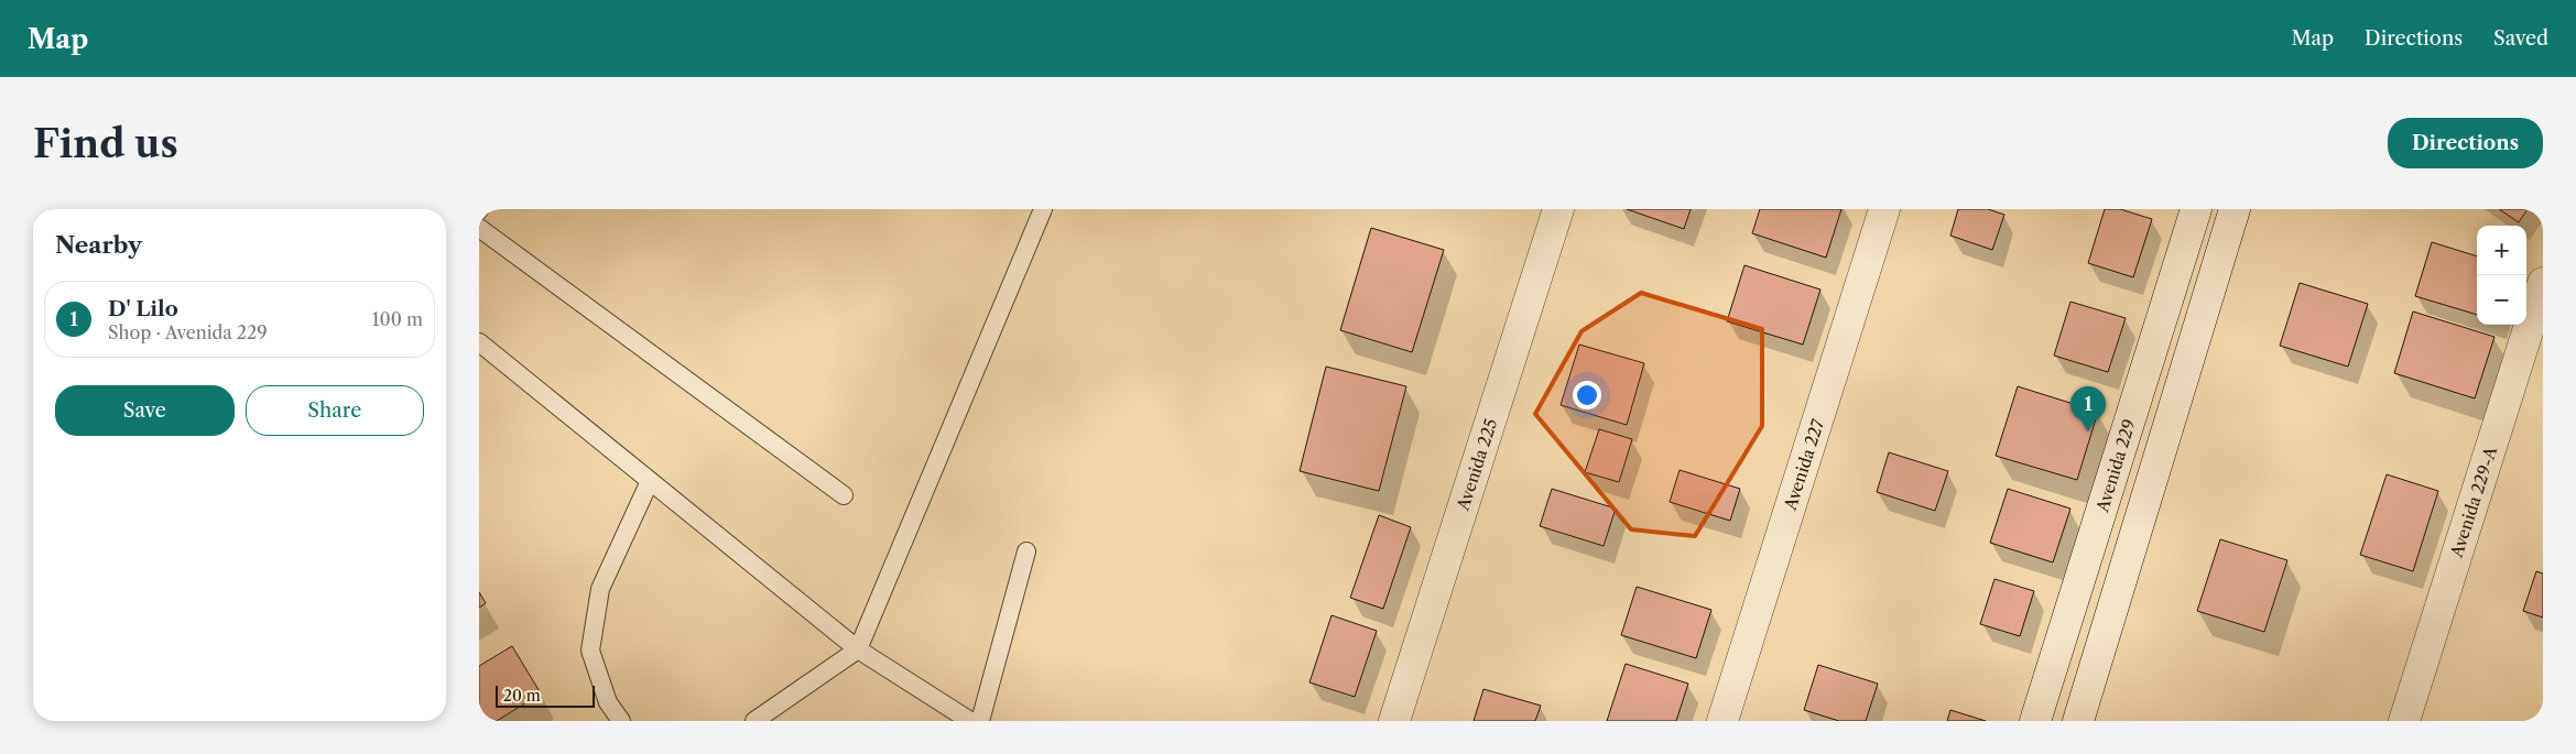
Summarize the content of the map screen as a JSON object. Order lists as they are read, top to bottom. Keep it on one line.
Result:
{"streets":{"street":["Avenida 225","Avenida 227","Avenida 229","Avenida 229-A"]},"scale_bar":"20 m","page":{"header":"Map","nav":["Map","Directions","Saved"],"buttons":["Directions",["Save","Share"]],"title":"Find us","heading":"Nearby","map_buttons":["+","−"],"list":[{"mark":"1","name":"D' Lilo","note":"Shop · Avenida 229","value":"100 m"}],"pins":"1","scale":"20 m"}}
